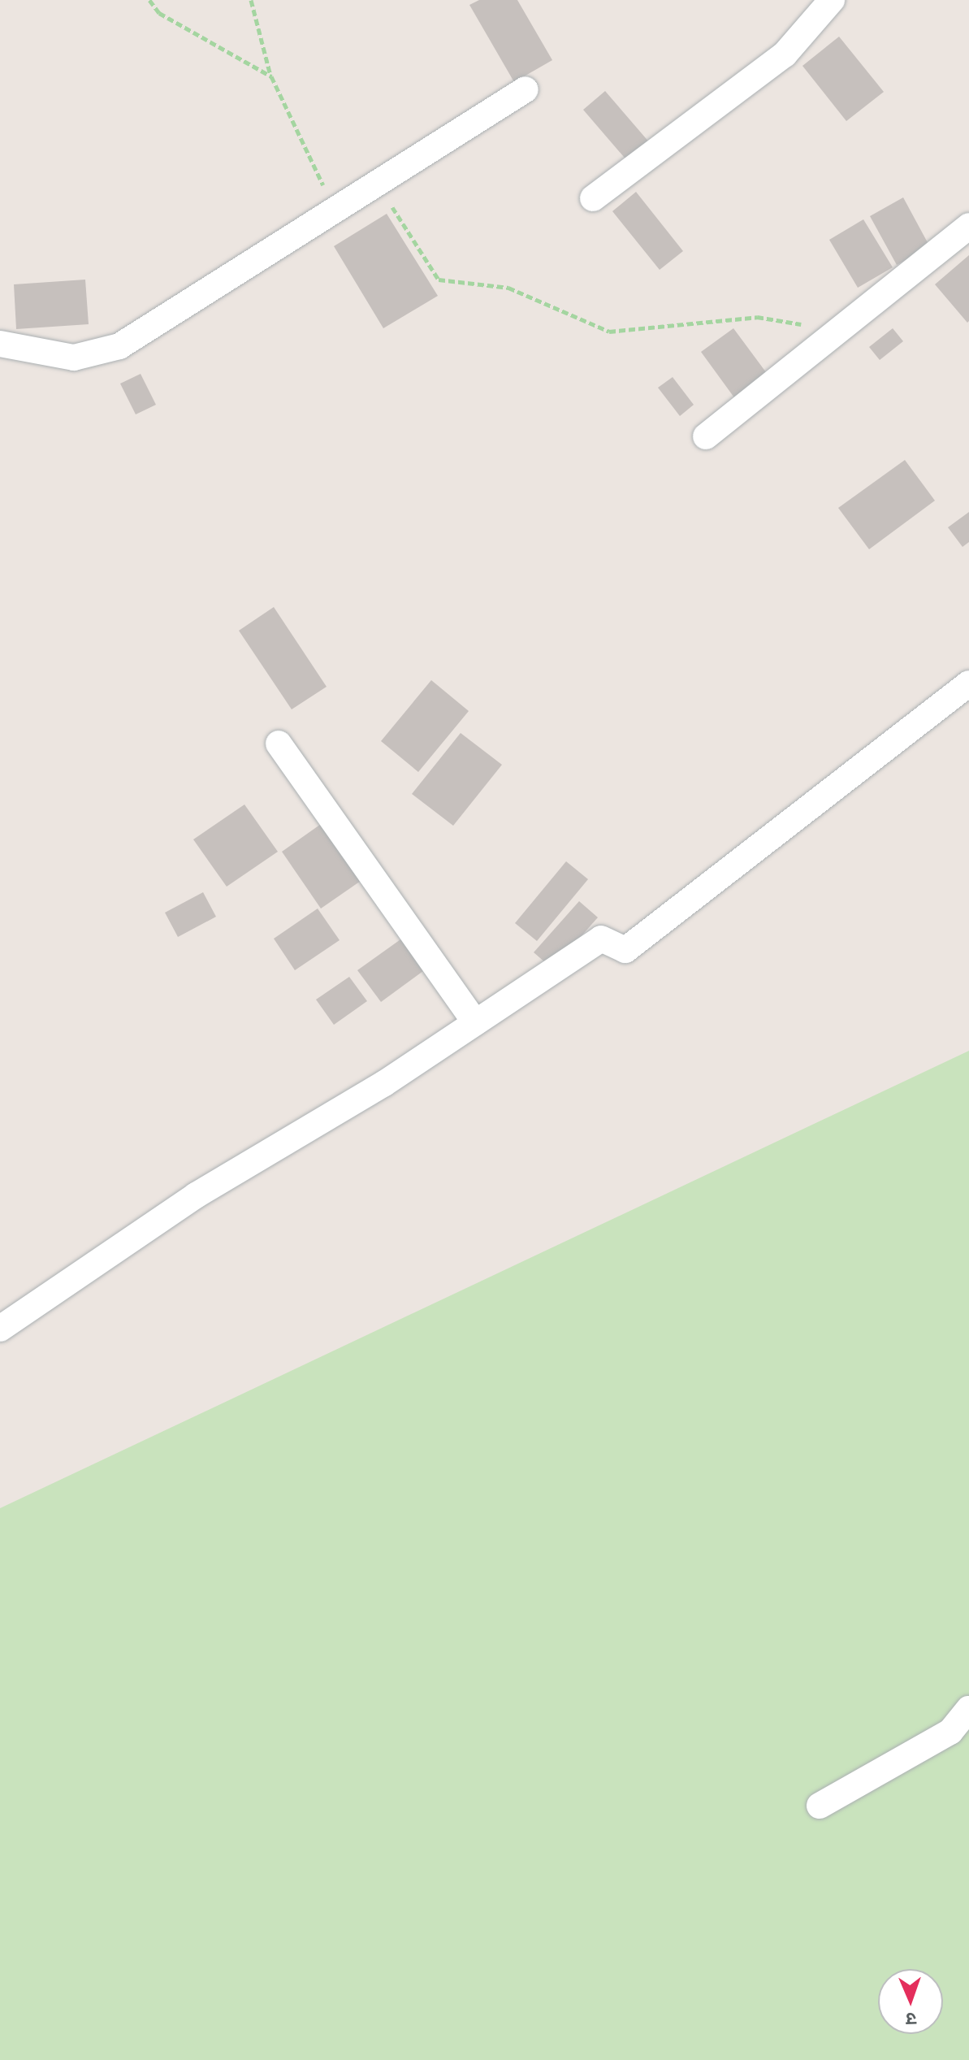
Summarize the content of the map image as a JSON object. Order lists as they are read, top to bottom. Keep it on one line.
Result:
{"north":"bottom"}
